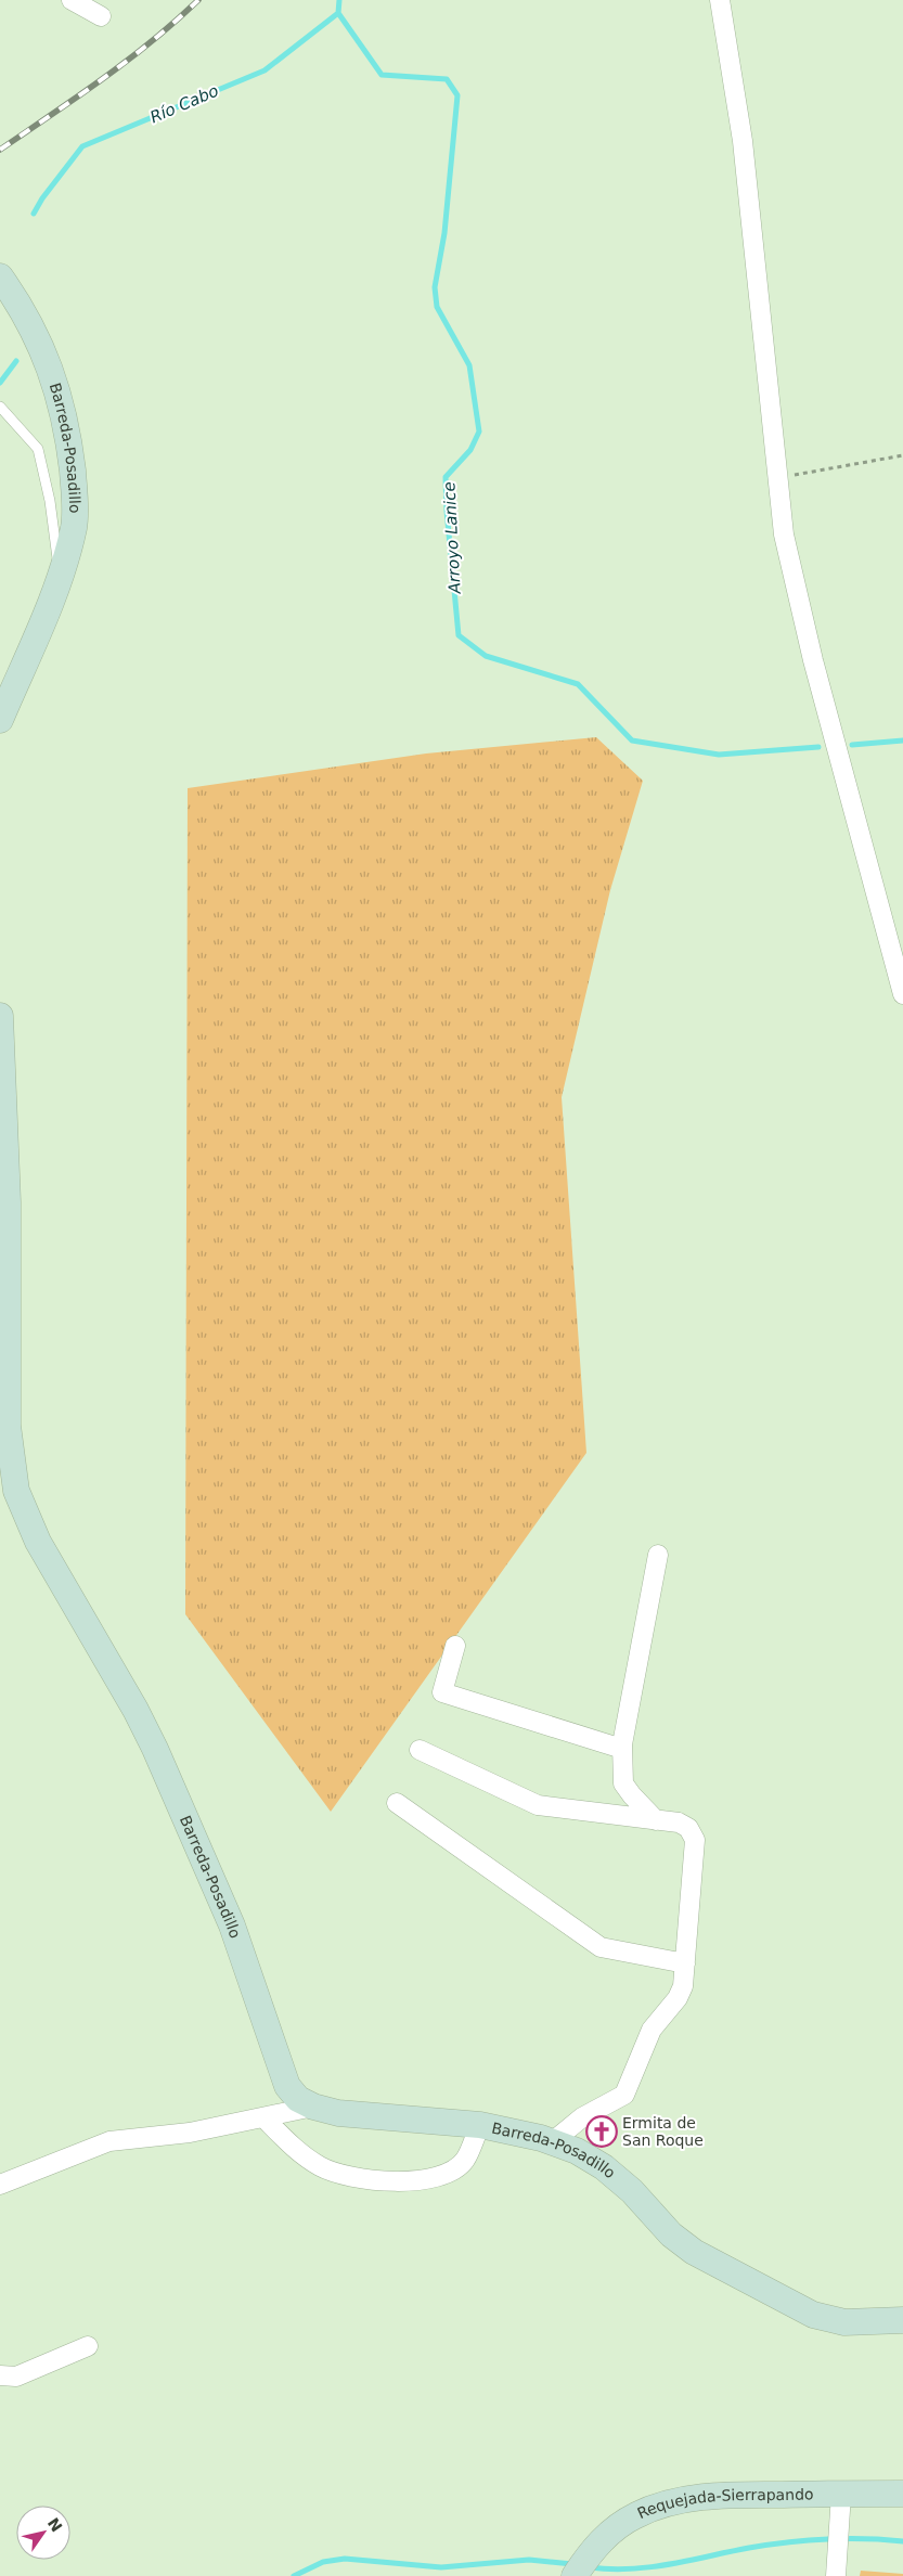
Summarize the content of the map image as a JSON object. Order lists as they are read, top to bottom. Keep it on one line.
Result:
{"streets":{"street":["Barreda-Posadillo","Requejada-Sierrapando"]},"water":["Río Cabo","Arroyo Lanice"],"places":{"church":["Ermita de San Roque"]},"north":"top right"}
